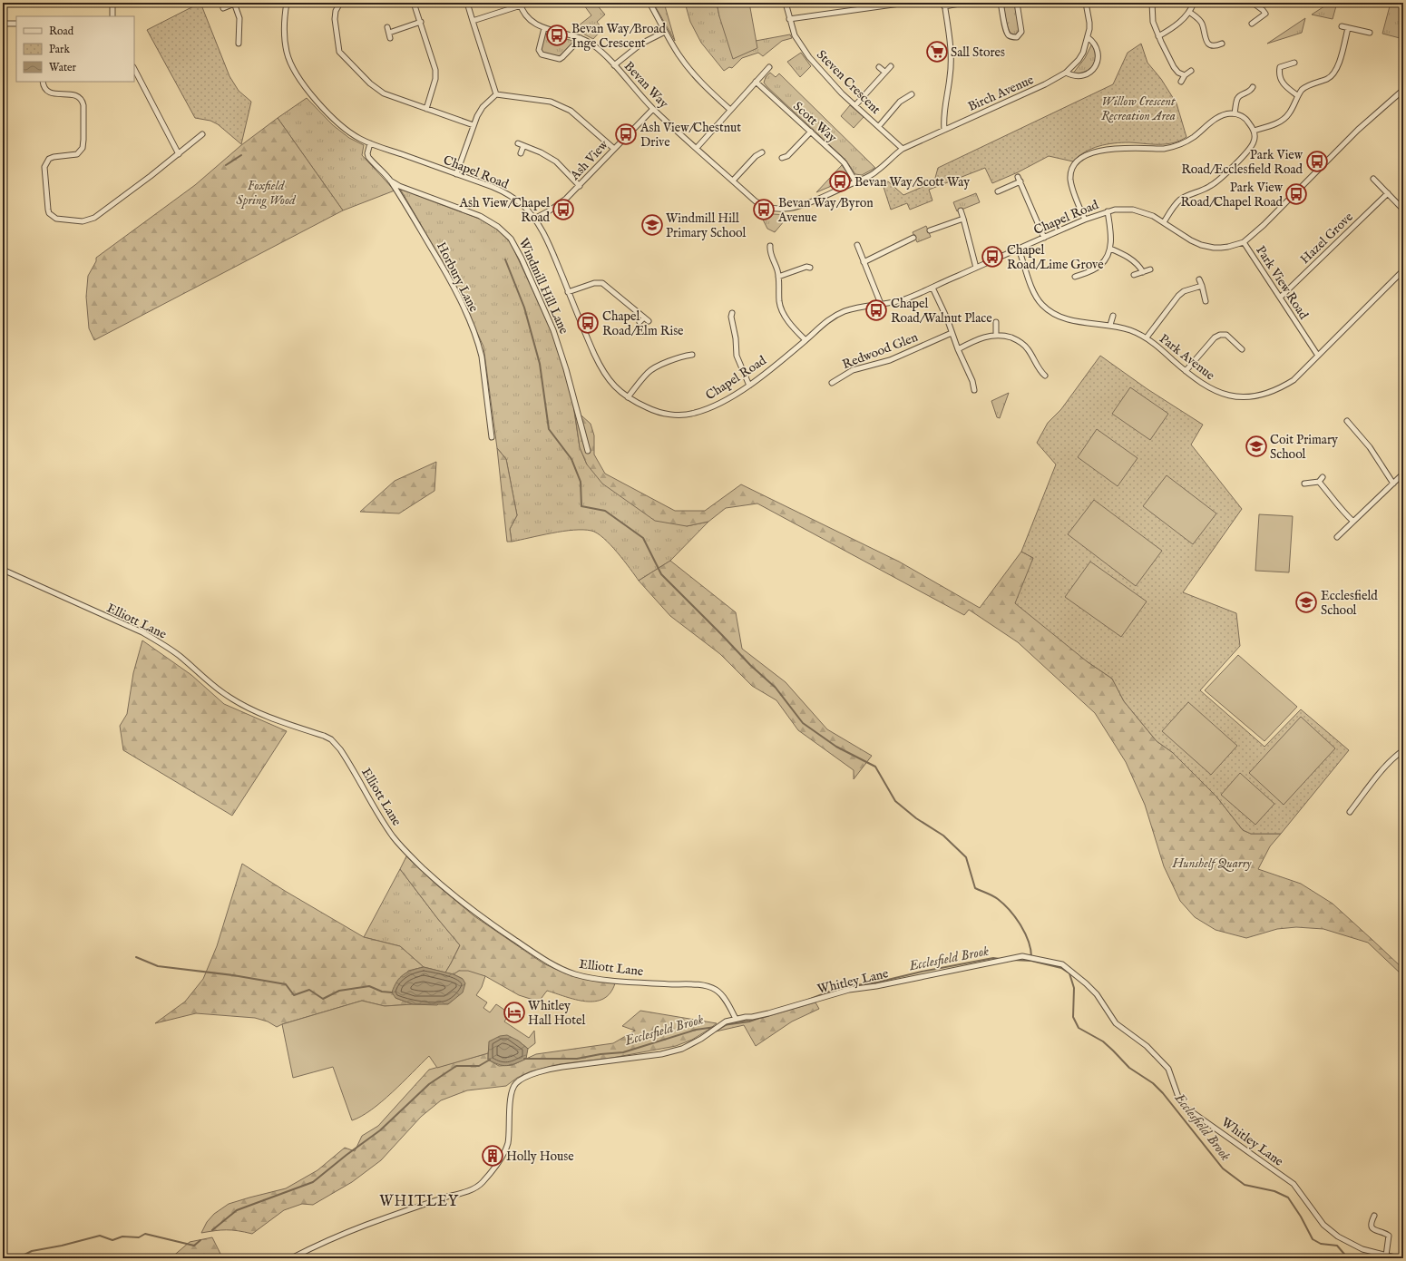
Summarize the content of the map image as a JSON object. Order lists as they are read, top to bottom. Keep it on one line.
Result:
{"streets":{"street":["Steven Crescent","Bevan Way","Birch Avenue","Scott Way","Ash View","Chapel Road","Hazel Grove","Horbury Lane","Park View Road","Windmill Hill Lane","Redwood Glen","Park Avenue","Elliott Lane","Whitley Lane"]},"crossings":[["Steven Crescent","Bevan Way"],["Bevan Way","Birch Avenue"],["Bevan Way","Scott Way"],["Bevan Way","Ash View"],["Ash View","Chapel Road"],["Chapel Road","Horbury Lane"],["Chapel Road","Park View Road"],["Chapel Road","Park Avenue"],["Hazel Grove","Park View Road"],["Horbury Lane","Windmill Hill Lane"],["Park View Road","Park Avenue"],["Elliott Lane","Whitley Lane"]],"districts":["WHITLEY"],"water":["Ecclesfield Brook"],"parks":["Willow Crescent Recreation Area","Foxfield Spring Wood","Hunshelf Quarry"],"places":{"bus stop":["Bevan Way/Broad Inge Crescent","Ash View/Chestnut Drive","Park View Road/Ecclesfield Road","Bevan Way/Scott Way","Park View Road/Chapel Road","Ash View/Chapel Road","Bevan Way/Byron Avenue","Chapel Road/Lime Grove","Chapel Road/Walnut Place","Chapel Road/Elm Rise"],"supermarket":["Sall Stores"],"school or university":["Windmill Hill Primary School","Coit Primary School","Ecclesfield School"],"hotel":["Whitley Hall Hotel"],"building":["Holly House"]},"legend":["Road","Park","Water"]}
